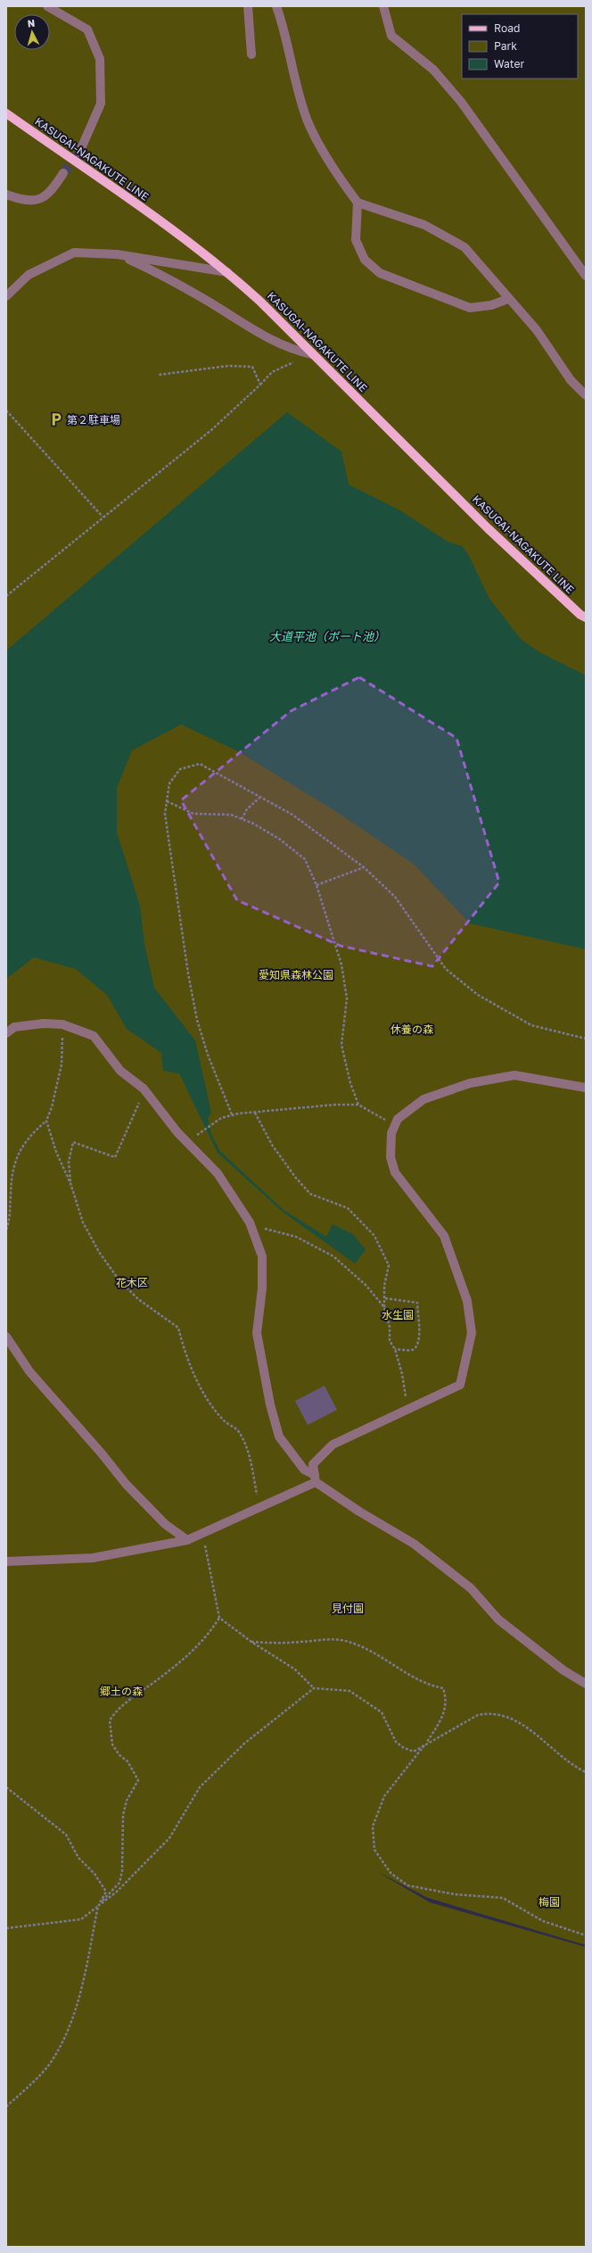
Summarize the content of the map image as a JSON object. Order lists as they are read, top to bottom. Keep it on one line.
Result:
{"streets":{"main road":["KASUGAI-NAGAKUTE LINE"]},"water":["大道平池（ボート池）"],"parks":["愛知県森林公園","休養の森","花木区","水生園","見付園","郷土の森","梅園"],"places":{"parking":["第２駐車場"]},"legend":["Road","Park","Water"],"north":"top"}
